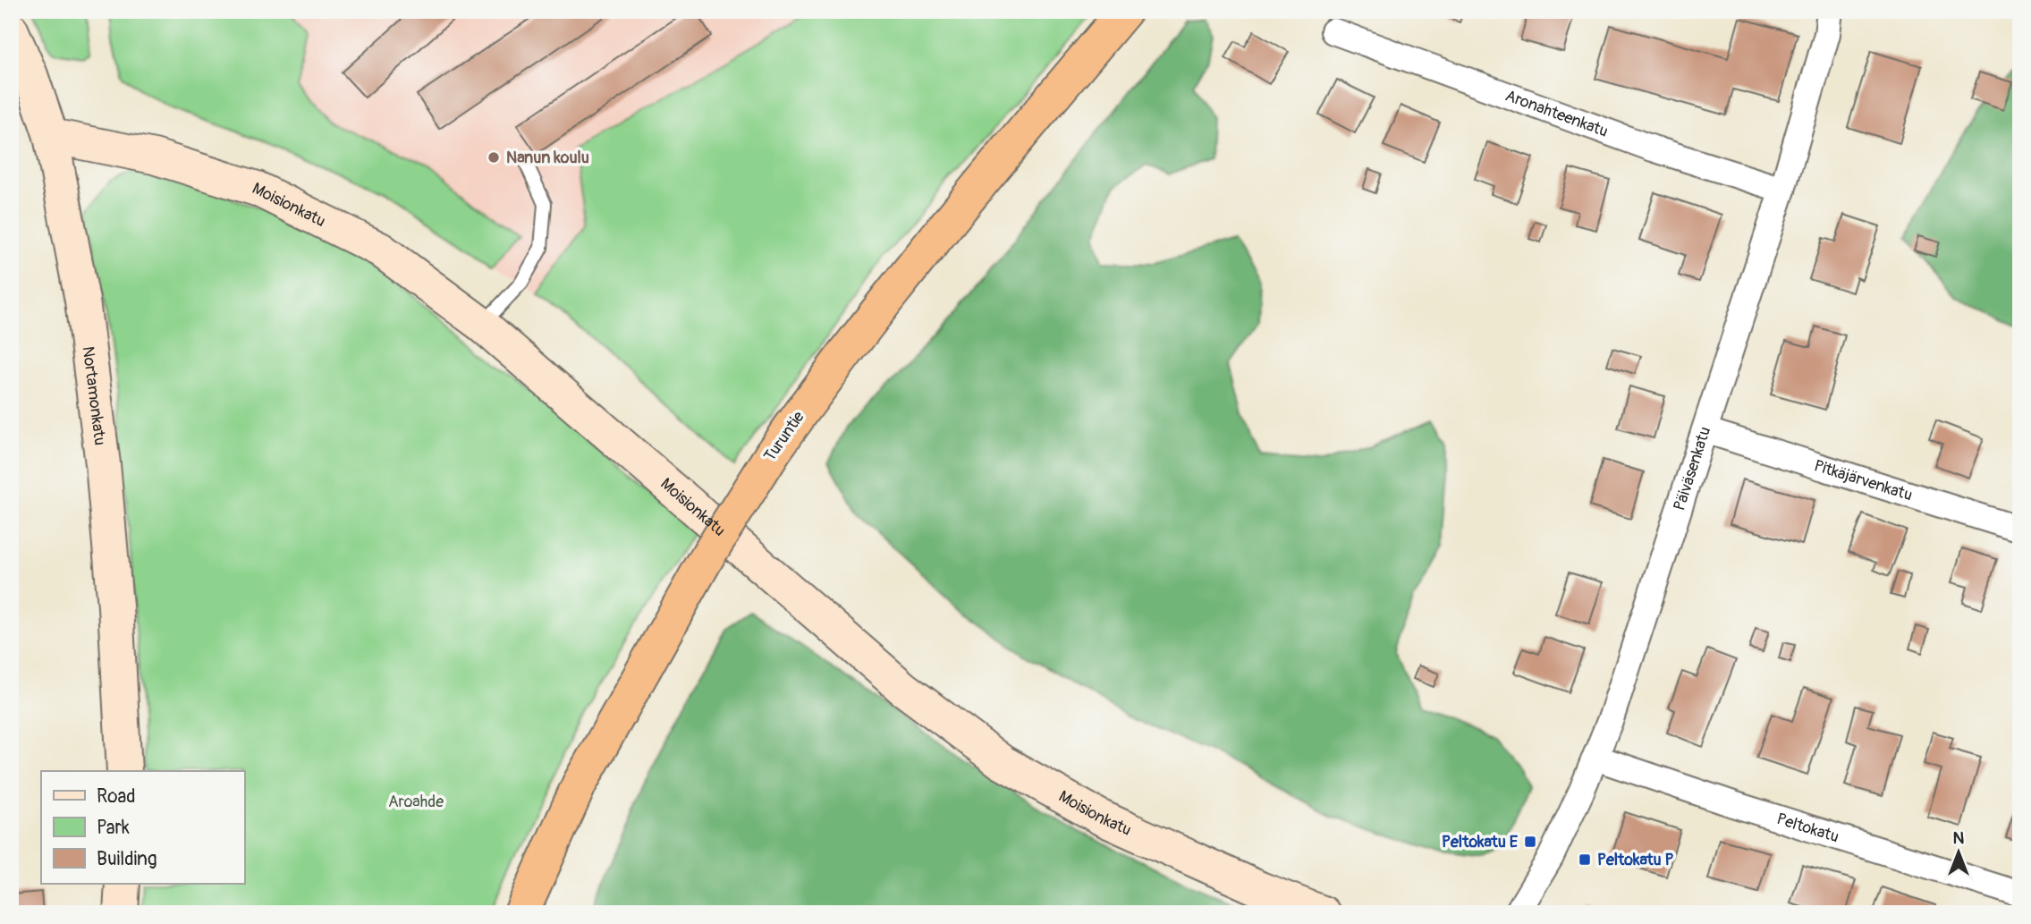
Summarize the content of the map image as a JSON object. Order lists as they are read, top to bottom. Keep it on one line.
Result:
{"streets":{"highway":["Turuntie"],"street":["Aronahteenkatu","Moisionkatu","Nortamonkatu","Päiväsenkatu","Pitkäjärvenkatu","Peltokatu"]},"crossings":[["Aronahteenkatu","Päiväsenkatu"],["Moisionkatu","Nortamonkatu"],["Päiväsenkatu","Pitkäjärvenkatu"],["Päiväsenkatu","Peltokatu"]],"parks":["Aroahde"],"places":{"other":["Nanun koulu"],"transit":["Peltokatu E","Peltokatu P"]},"legend":["Road","Park","Building"],"north":"top"}
